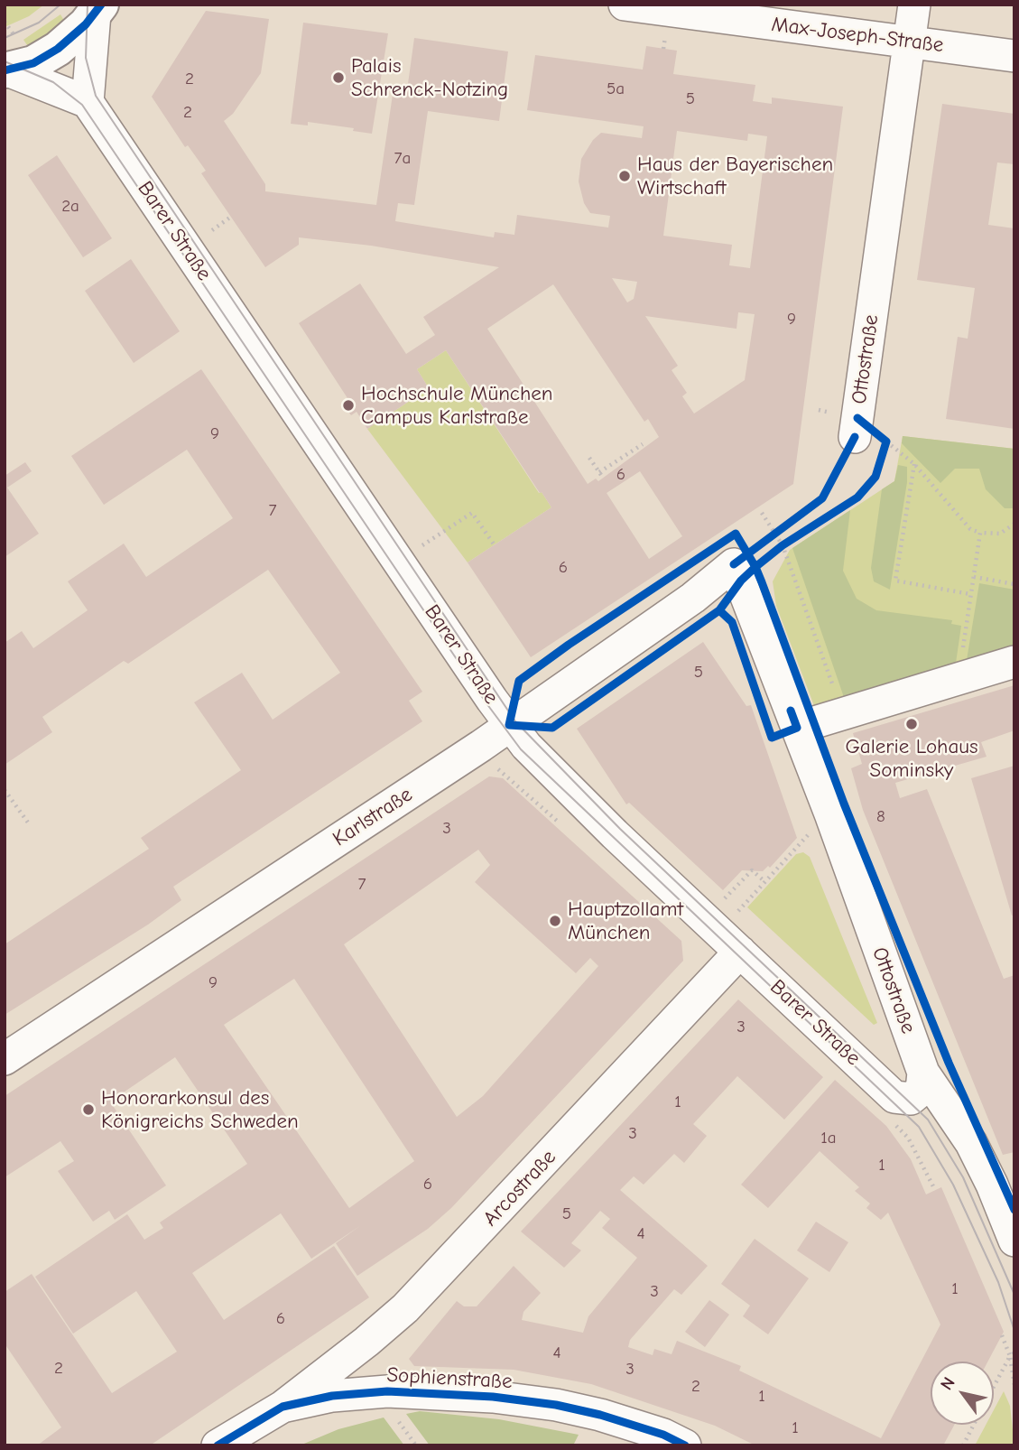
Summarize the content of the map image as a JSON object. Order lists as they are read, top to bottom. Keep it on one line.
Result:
{"streets":{"street":["Max-Joseph-Straße","Barer Straße","Ottostraße","Karlstraße","Arcostraße","Sophienstraße"]},"crossings":[["Max-Joseph-Straße","Ottostraße"],["Barer Straße","Ottostraße"],["Barer Straße","Karlstraße"],["Barer Straße","Arcostraße"],["Ottostraße","Karlstraße"],["Arcostraße","Sophienstraße"]],"places":["Palais Schrenck-Notzing","Haus der Bayerischen Wirtschaft","Hochschule München Campus Karlstraße","Galerie Lohaus Sominsky","Hauptzollamt München","Honorarkonsul des Königreichs Schweden"],"house_numbers":["2","5a","5","2","7a","2a","9","9","6","7","6","5","8","3","7","9","3","1","3","1a","1","6","5","4","1","3","6","4","2","3","2","1","1"],"north":"top left"}
